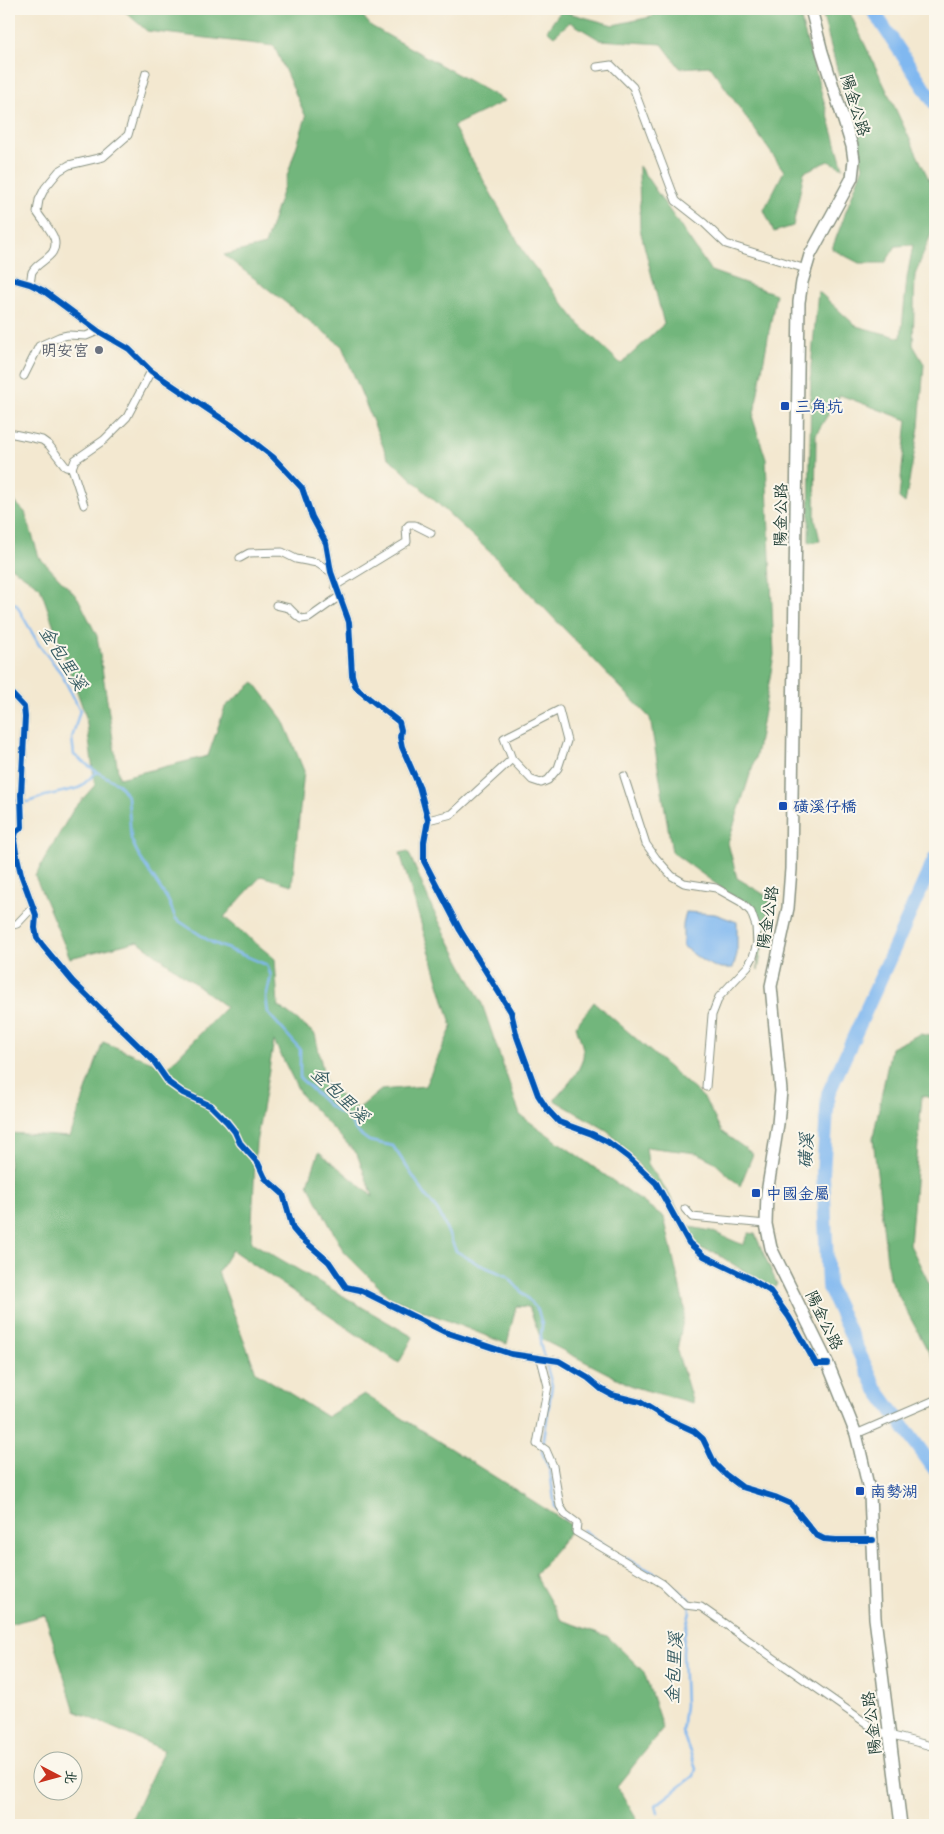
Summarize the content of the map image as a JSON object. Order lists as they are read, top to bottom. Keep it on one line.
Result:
{"streets":{"main road":["陽金公路"]},"water":["金包里溪","磺溪"],"places":{"other":["明安宮"],"transit":["三角坑","磺溪仔橋","中國金屬","南勢湖"]},"north":"right"}
